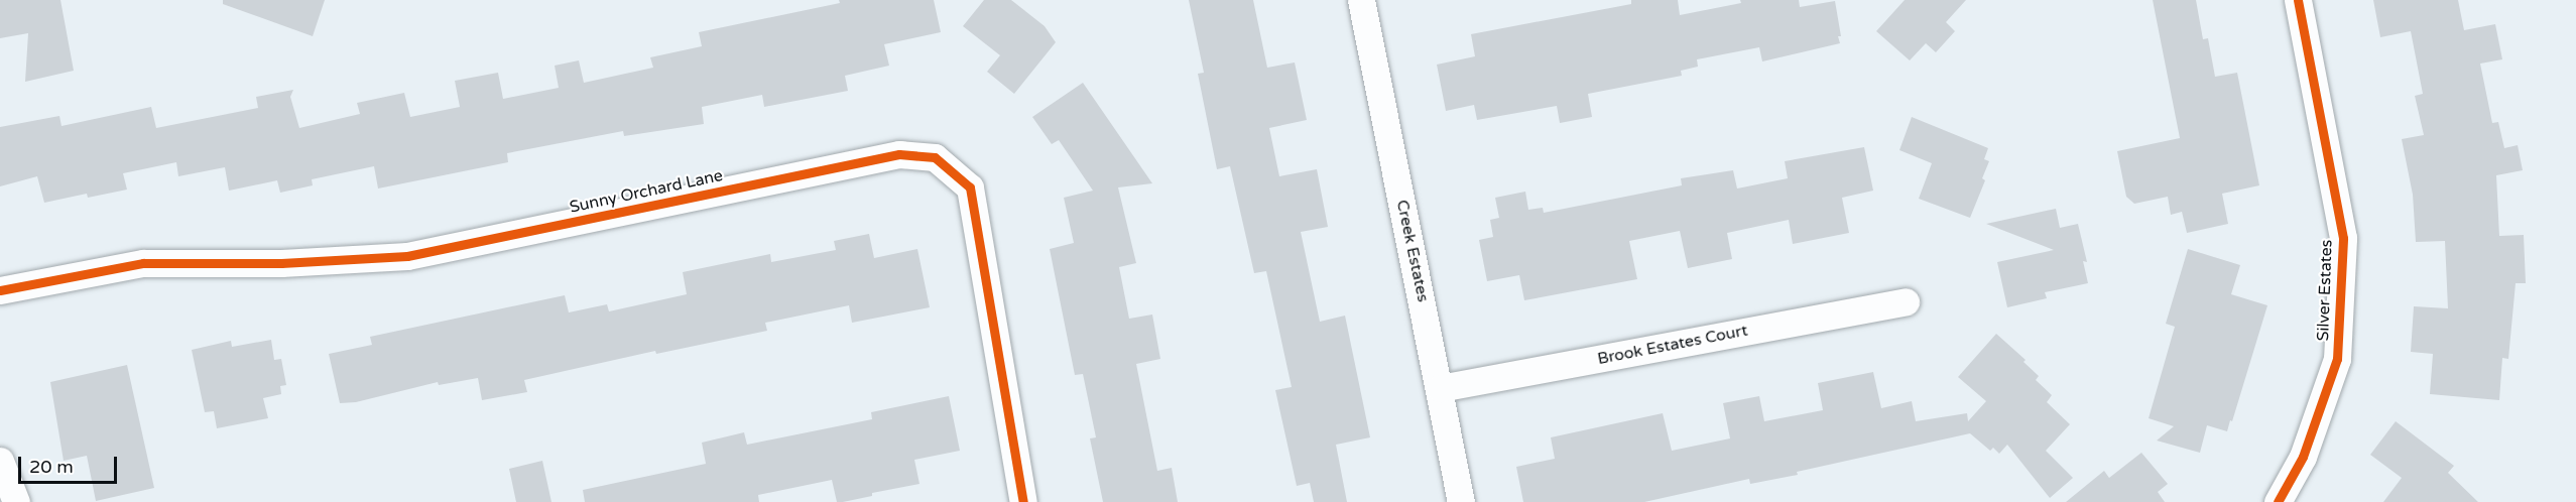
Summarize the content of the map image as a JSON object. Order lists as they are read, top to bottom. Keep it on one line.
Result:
{"streets":{"street":["Sunny Orchard Lane","Creek Estates","Silver Estates","Brook Estates Court"]},"crossings":[["Creek Estates","Brook Estates Court"]],"scale_bar":"20 m"}
